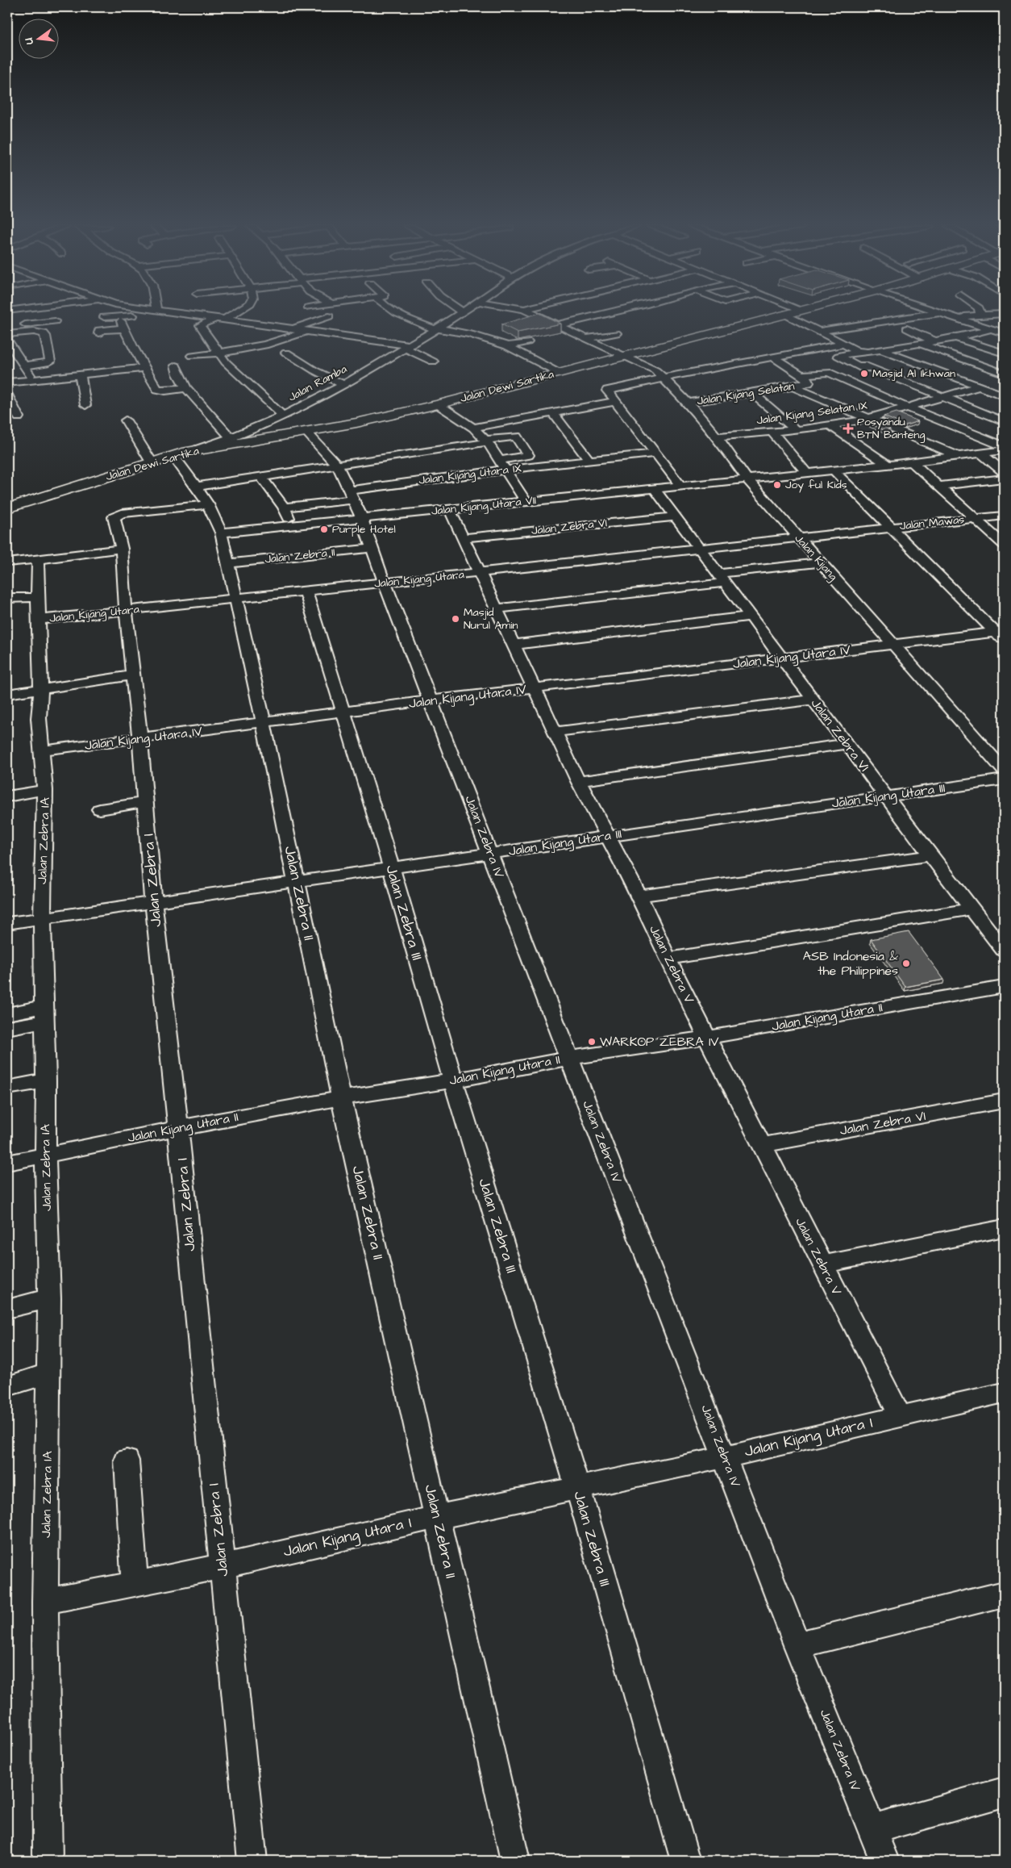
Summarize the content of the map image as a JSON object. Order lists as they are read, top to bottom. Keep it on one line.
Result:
{"streets":{"main road":["Jalan Dewi Sartika"],"street":["Jalan Ramba","Jalan Kijang Selatan","Jalan Kijang Selatan IX","Jalan Kijang Utara IX","Jalan Kijang Utara VII","Jalan Mawas","Jalan Zebra VI","Jalan Zebra II","Jalan Kijang","Jalan Kijang Utara","Jalan Kijang Utara IV","Jalan Kijang Utara III","Jalan Zebra IV","Jalan Zebra IA","Jalan Zebra I","Jalan Zebra III","Jalan Zebra V","Jalan Kijang Utara II","Jalan Kijang Utara I"]},"crossings":[["Jalan Ramba","Jalan Dewi Sartika"],["Jalan Dewi Sartika","Jalan Zebra II"],["Jalan Dewi Sartika","Jalan Kijang"],["Jalan Dewi Sartika","Jalan Zebra IV"],["Jalan Kijang Selatan","Jalan Kijang"],["Jalan Kijang Selatan IX","Jalan Kijang"],["Jalan Kijang Utara IX","Jalan Zebra IV"],["Jalan Kijang Utara VII","Jalan Zebra VI"],["Jalan Kijang Utara VII","Jalan Zebra II"],["Jalan Kijang Utara VII","Jalan Kijang"],["Jalan Kijang Utara VII","Jalan Zebra IV"],["Jalan Kijang Utara VII","Jalan Zebra V"],["Jalan Zebra VI","Jalan Kijang Utara"],["Jalan Zebra VI","Jalan Kijang Utara IV"],["Jalan Zebra VI","Jalan Kijang Utara III"],["Jalan Zebra VI","Jalan Zebra V"],["Jalan Zebra II","Jalan Kijang Utara"],["Jalan Zebra II","Jalan Kijang Utara IV"],["Jalan Zebra II","Jalan Kijang Utara III"],["Jalan Zebra II","Jalan Zebra IV"],["Jalan Zebra II","Jalan Zebra I"],["Jalan Zebra II","Jalan Kijang Utara II"],["Jalan Zebra II","Jalan Kijang Utara I"],["Jalan Kijang","Jalan Kijang Utara"],["Jalan Kijang","Jalan Kijang Utara IV"],["Jalan Kijang Utara","Jalan Zebra IV"],["Jalan Kijang Utara","Jalan Zebra IA"],["Jalan Kijang Utara","Jalan Zebra I"],["Jalan Kijang Utara","Jalan Zebra III"],["Jalan Kijang Utara","Jalan Zebra V"],["Jalan Kijang Utara IV","Jalan Zebra IV"],["Jalan Kijang Utara IV","Jalan Zebra IA"],["Jalan Kijang Utara IV","Jalan Zebra I"],["Jalan Kijang Utara IV","Jalan Zebra III"],["Jalan Kijang Utara IV","Jalan Zebra V"],["Jalan Kijang Utara III","Jalan Zebra IV"],["Jalan Kijang Utara III","Jalan Zebra IA"],["Jalan Kijang Utara III","Jalan Zebra I"],["Jalan Kijang Utara III","Jalan Zebra III"],["Jalan Kijang Utara III","Jalan Zebra V"],["Jalan Zebra IV","Jalan Kijang Utara II"],["Jalan Zebra IV","Jalan Kijang Utara I"],["Jalan Zebra IA","Jalan Kijang Utara II"],["Jalan Zebra IA","Jalan Kijang Utara I"],["Jalan Zebra I","Jalan Kijang Utara II"],["Jalan Zebra I","Jalan Kijang Utara I"],["Jalan Zebra III","Jalan Kijang Utara II"],["Jalan Zebra III","Jalan Kijang Utara I"],["Jalan Zebra V","Jalan Kijang Utara II"],["Jalan Zebra V","Jalan Kijang Utara I"]],"places":{"other":["Masjid Al Ikhwan","Joy ful Kids","Purple Hotel","Masjid Nurul Amin","ASB Indonesia & the Philippines","WARKOP ZEBRA IV"],"health":["Posyandu BTN Banteng"]},"north":"left"}
